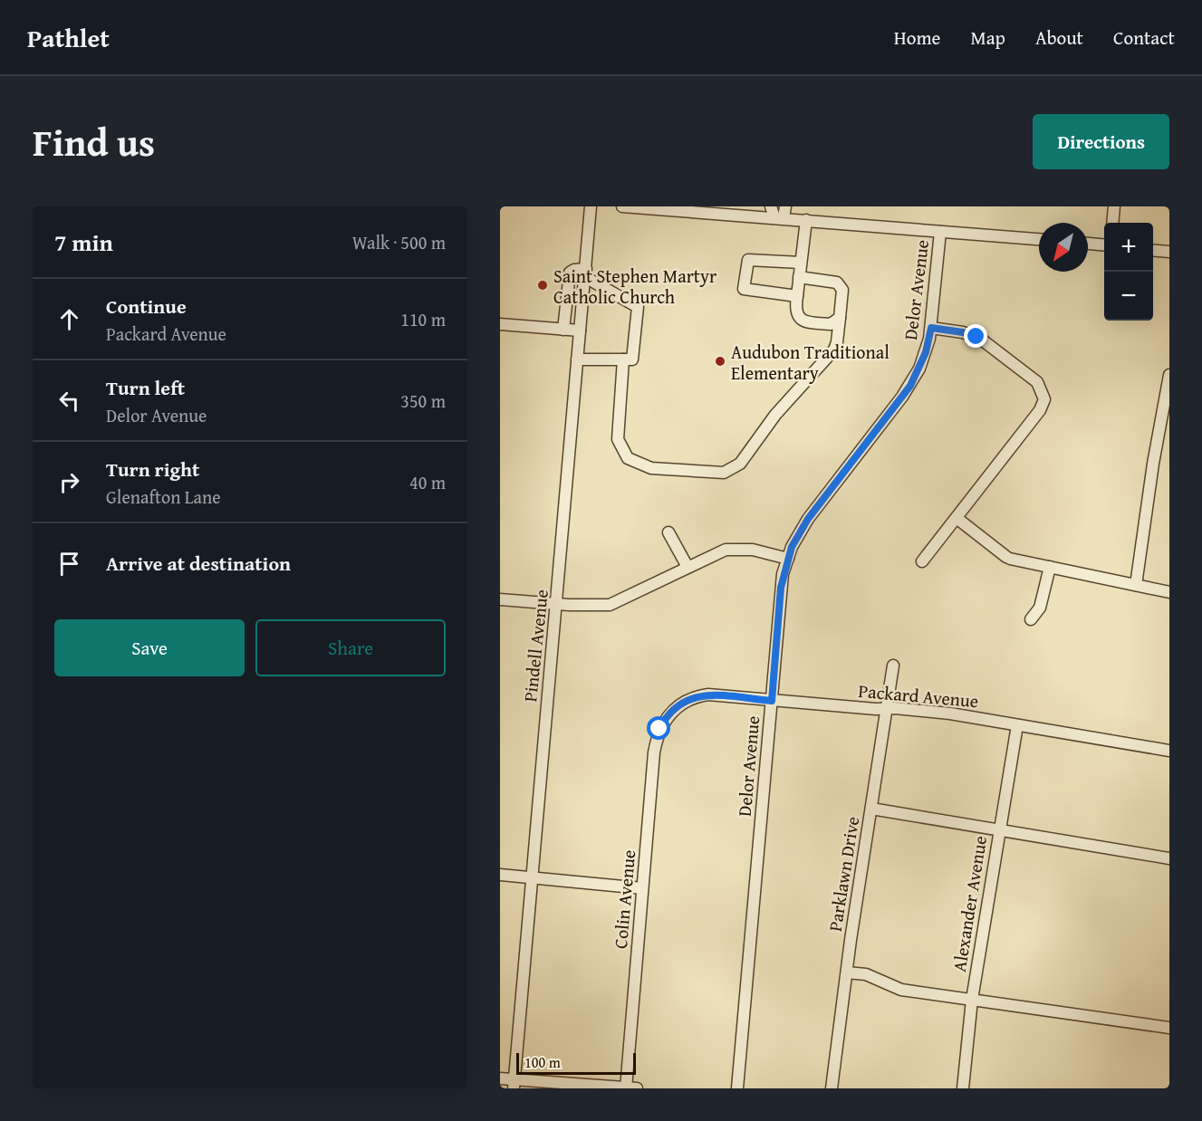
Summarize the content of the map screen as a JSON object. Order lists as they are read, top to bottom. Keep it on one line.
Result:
{"streets":{"street":["Delor Avenue","Pindell Avenue","Packard Avenue","Parklawn Drive","Colin Avenue","Alexander Avenue"]},"crossings":[["Delor Avenue","Packard Avenue"],["Packard Avenue","Parklawn Drive"],["Packard Avenue","Colin Avenue"],["Packard Avenue","Alexander Avenue"]],"places":["Saint Stephen Martyr Catholic Church","Audubon Traditional Elementary"],"scale_bar":"100 m","north":"bottom left","page":{"header":"Pathlet","nav":["Home","Map","About","Contact"],"title":"Find us","buttons":["Directions",["Save","Share"]],"heading":["7 min","Walk · 500 m"],"map_buttons":["+","−"],"list":[["Continue","Packard Avenue","110 m"],["Turn left","Delor Avenue","350 m"],["Turn right","Glenafton Lane","40 m"],"Arrive at destination"],"scale":"100 m"}}
